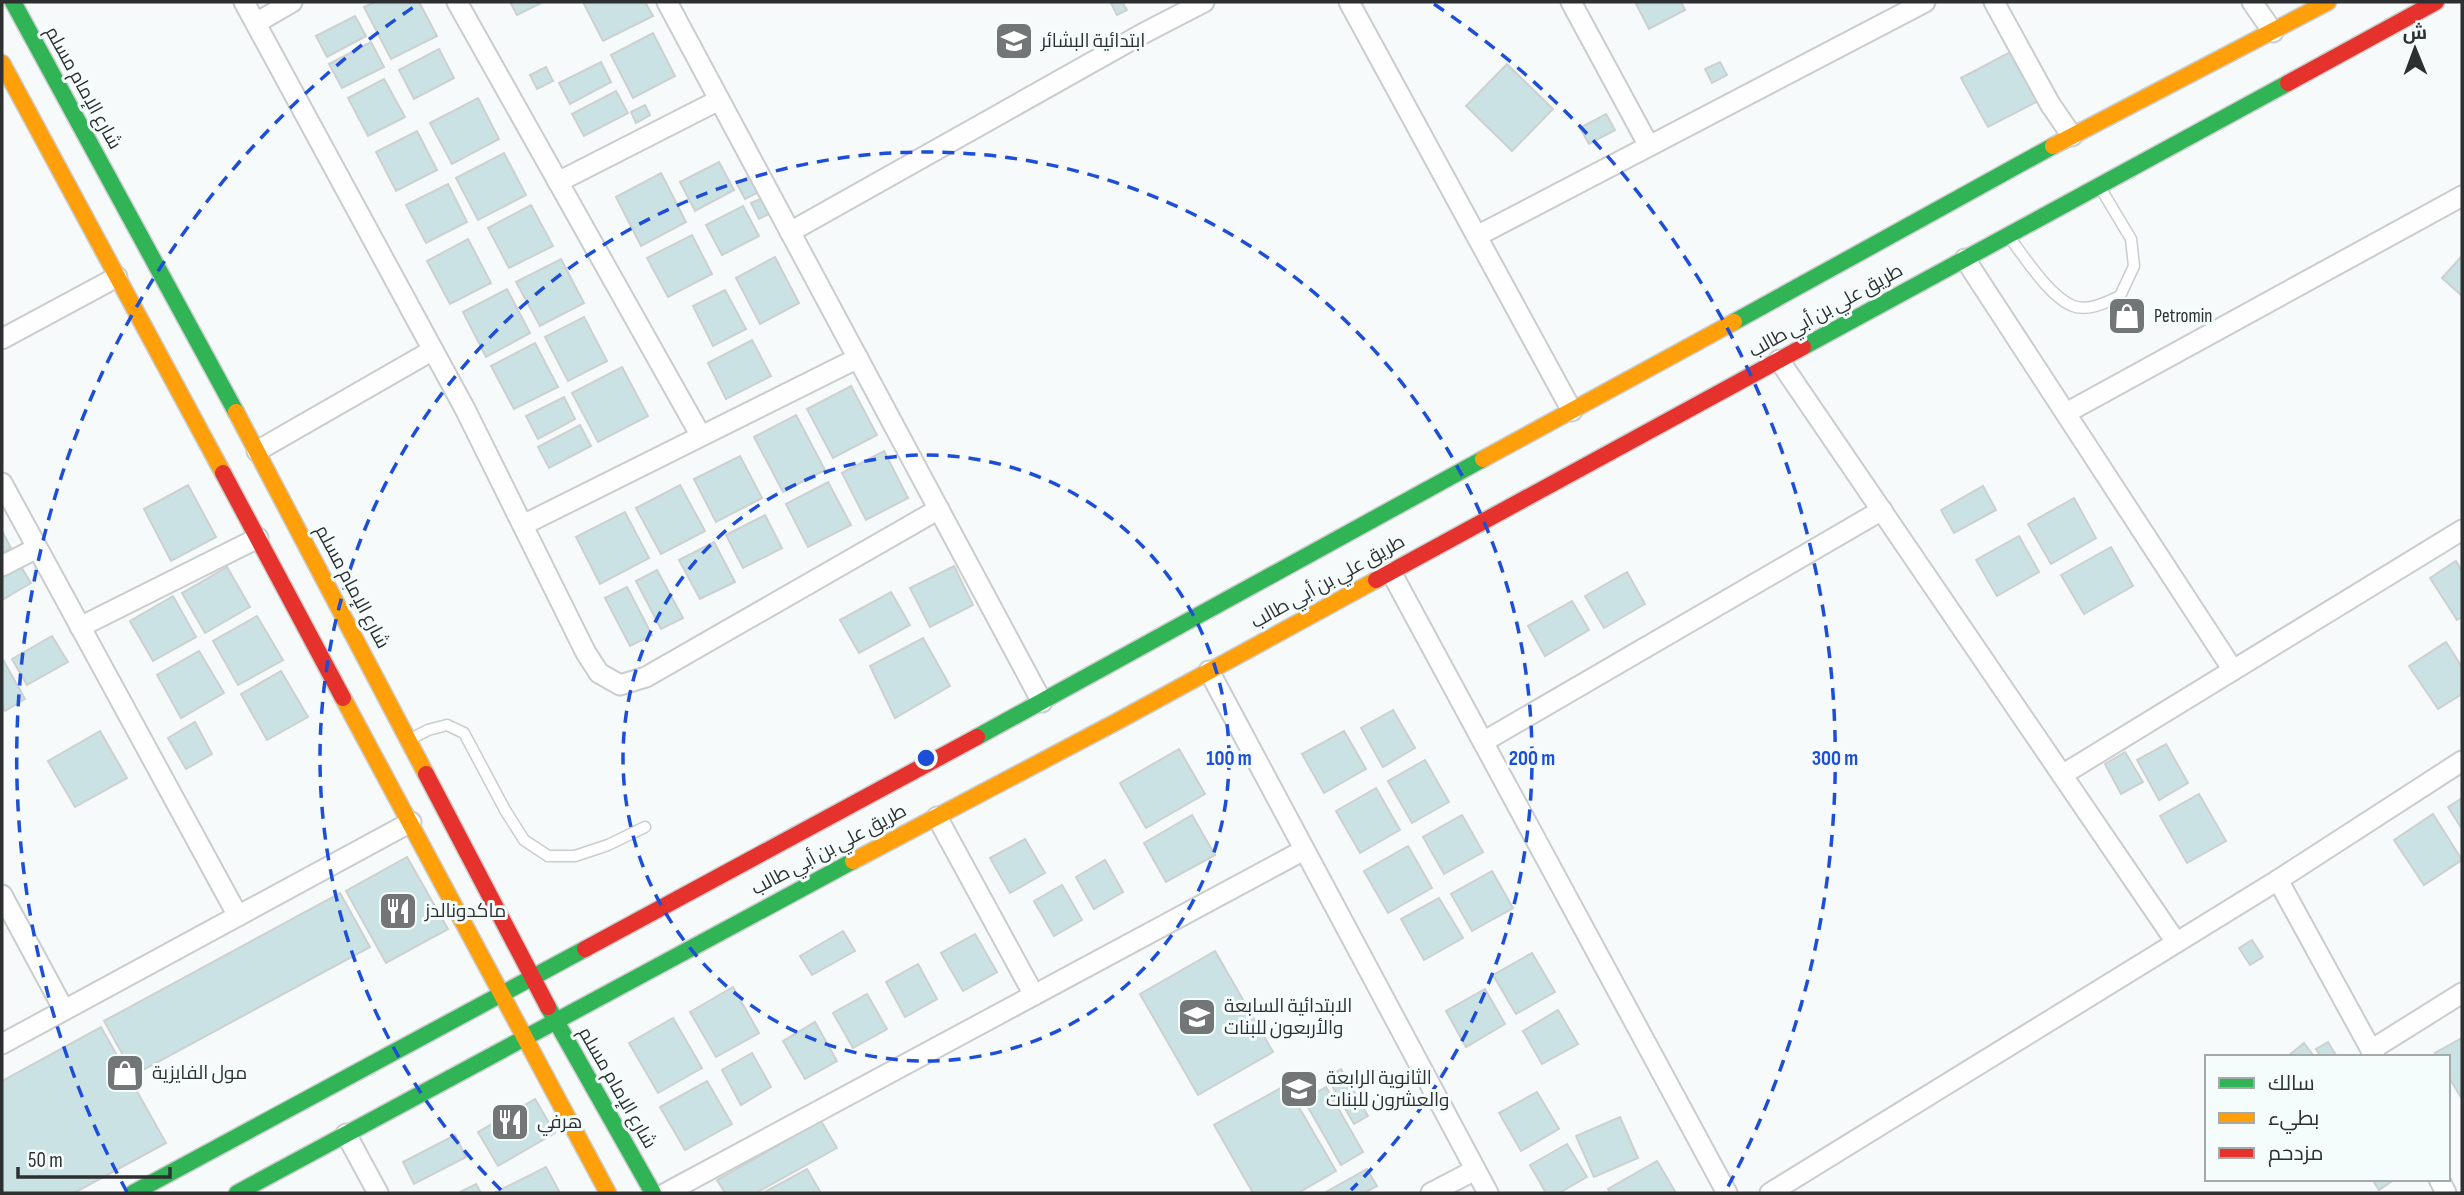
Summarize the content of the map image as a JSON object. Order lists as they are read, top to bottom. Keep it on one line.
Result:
{"streets":{"main road":["شارع الإمام مسلم","طريق علي بن أبي طالب"]},"crossings":[["شارع الإمام مسلم","طريق علي بن أبي طالب"]],"places":{"school or university":["ابتدائية البشائر","الابتدائية السابعة والأربعون للبنات","الثانوية الرابعة والعشرون للبنات"],"shop":["Petromin","مول الفايزية"],"restaurant":["ماكدونالدز","هرفي"]},"legend":["سالك","بطيء","مزدحم"],"scale_bar":"50 m","north":"top","rings":["100 m","200 m","300 m"]}
